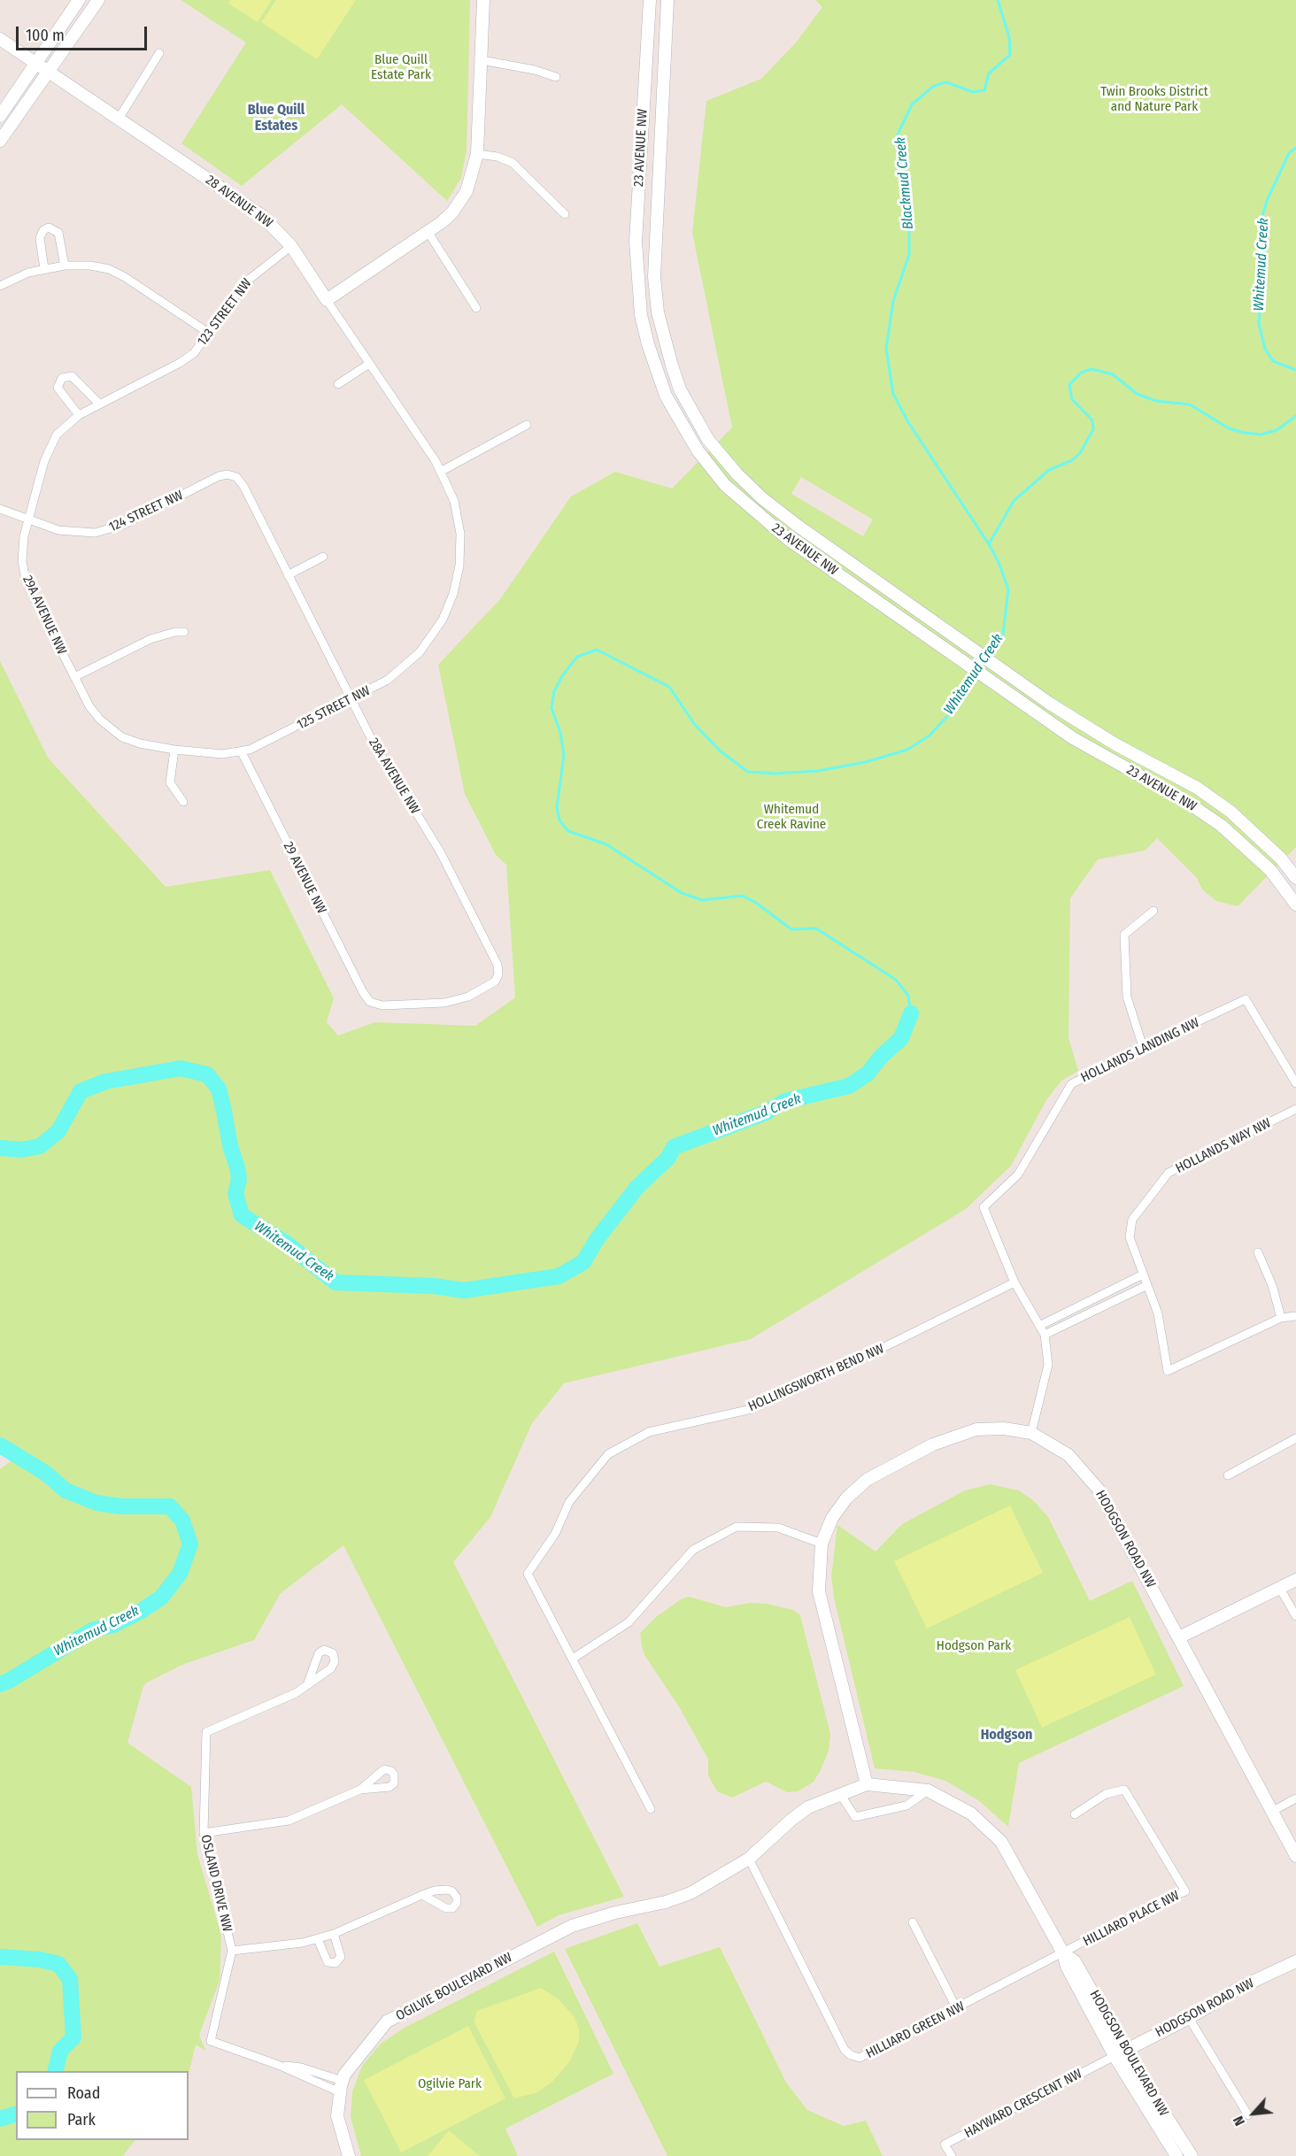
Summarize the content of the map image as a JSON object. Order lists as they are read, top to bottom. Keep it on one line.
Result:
{"streets":{"street":["23 AVENUE NW","28 AVENUE NW","123 STREET NW","124 STREET NW","29A AVENUE NW","125 STREET NW","28A AVENUE NW","29 AVENUE NW","HOLLANDS LANDING NW","HOLLANDS WAY NW","HOLLINGSWORTH BEND NW","HODGSON ROAD NW","OSLAND DRIVE NW","HILLIARD PLACE NW","OGILVIE BOULEVARD NW","HILLIARD GREEN NW","HODGSON BOULEVARD NW","HAYWARD CRESCENT NW"]},"crossings":[["28 AVENUE NW","123 STREET NW"],["28 AVENUE NW","125 STREET NW"],["123 STREET NW","124 STREET NW"],["123 STREET NW","29A AVENUE NW"],["124 STREET NW","29A AVENUE NW"],["124 STREET NW","28A AVENUE NW"],["29A AVENUE NW","125 STREET NW"],["125 STREET NW","28A AVENUE NW"],["125 STREET NW","29 AVENUE NW"],["28A AVENUE NW","29 AVENUE NW"],["HOLLANDS LANDING NW","HOLLINGSWORTH BEND NW"],["HOLLANDS LANDING NW","HODGSON ROAD NW"],["HODGSON ROAD NW","HODGSON BOULEVARD NW"],["HODGSON ROAD NW","HAYWARD CRESCENT NW"],["OSLAND DRIVE NW","OGILVIE BOULEVARD NW"],["HILLIARD PLACE NW","HILLIARD GREEN NW"],["HILLIARD PLACE NW","HODGSON BOULEVARD NW"],["OGILVIE BOULEVARD NW","HODGSON BOULEVARD NW"],["HILLIARD GREEN NW","HODGSON BOULEVARD NW"],["HODGSON BOULEVARD NW","HAYWARD CRESCENT NW"]],"districts":["Blue Quill Estates","Hodgson"],"water":["Blackmud Creek","Whitemud Creek"],"parks":["Blue Quill Estate Park","Twin Brooks District and Nature Park","Whitemud Creek Ravine","Hodgson Park","Ogilvie Park"],"legend":["Road","Park"],"scale_bar":"100 m","north":"bottom left"}
